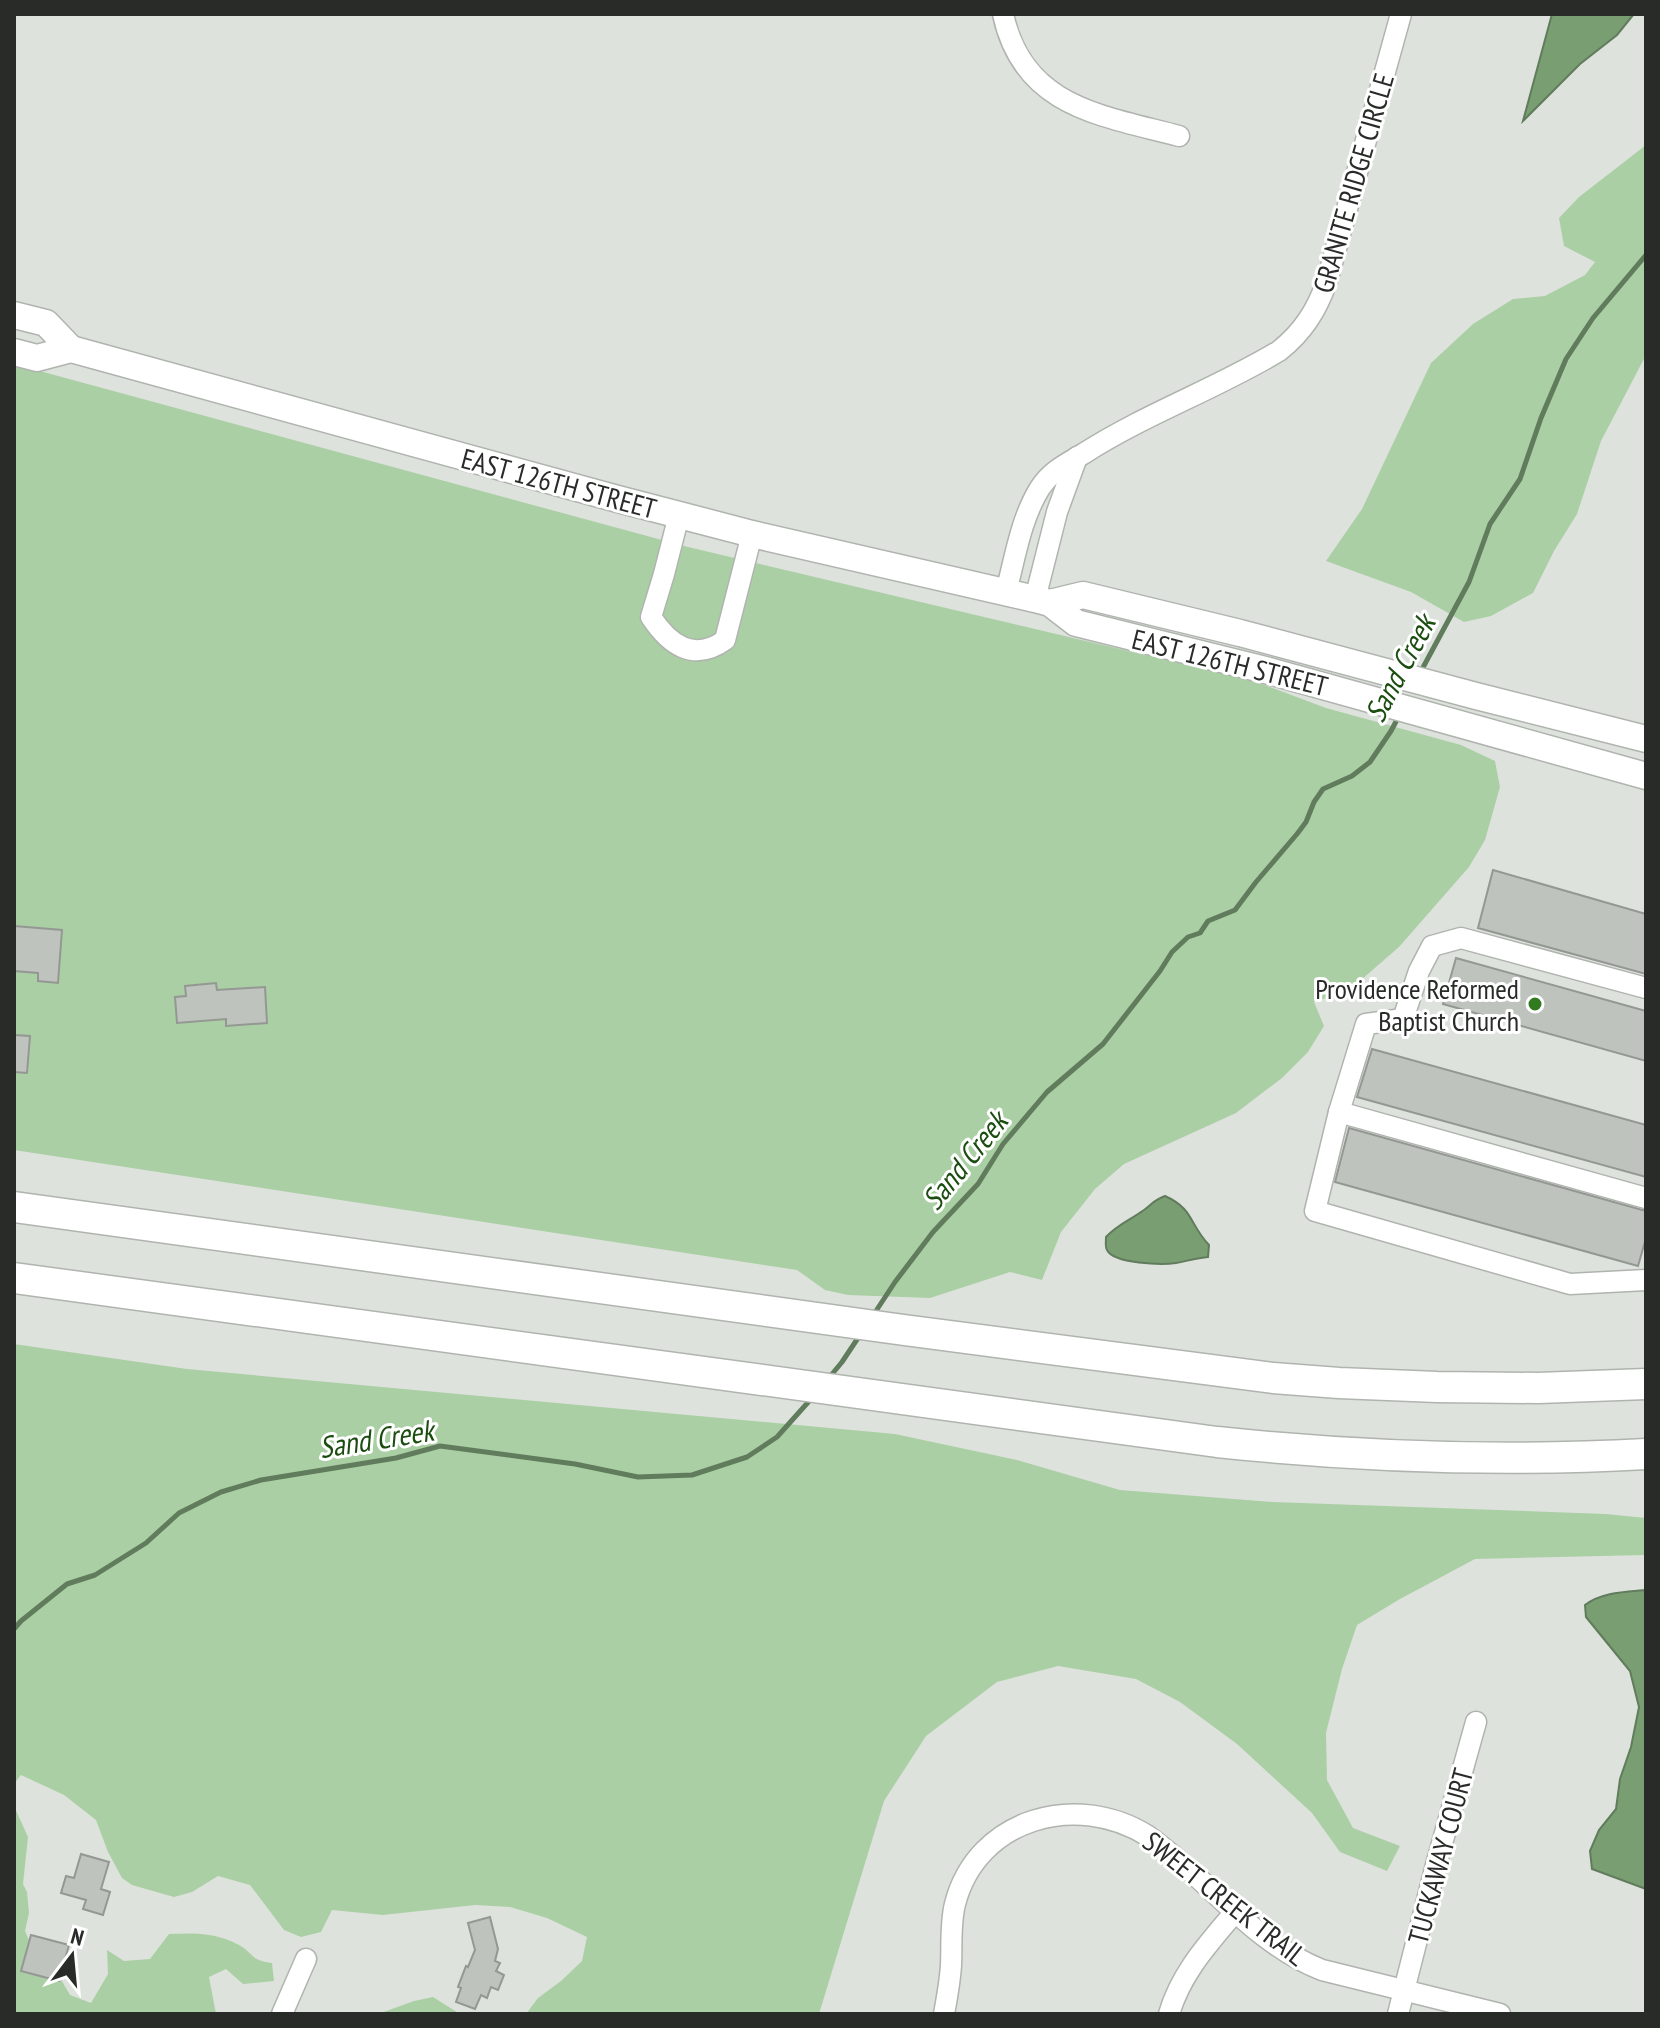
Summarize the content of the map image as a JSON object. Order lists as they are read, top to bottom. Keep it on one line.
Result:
{"streets":{"main road":["EAST 126TH STREET"],"street":["GRANITE RIDGE CIRCLE","TUCKAWAY COURT","SWEET CREEK TRAIL"]},"crossings":[["GRANITE RIDGE CIRCLE","EAST 126TH STREET"],["TUCKAWAY COURT","SWEET CREEK TRAIL"]],"water":["Sand Creek"],"places":["Providence Reformed Baptist Church"],"north":"top"}
